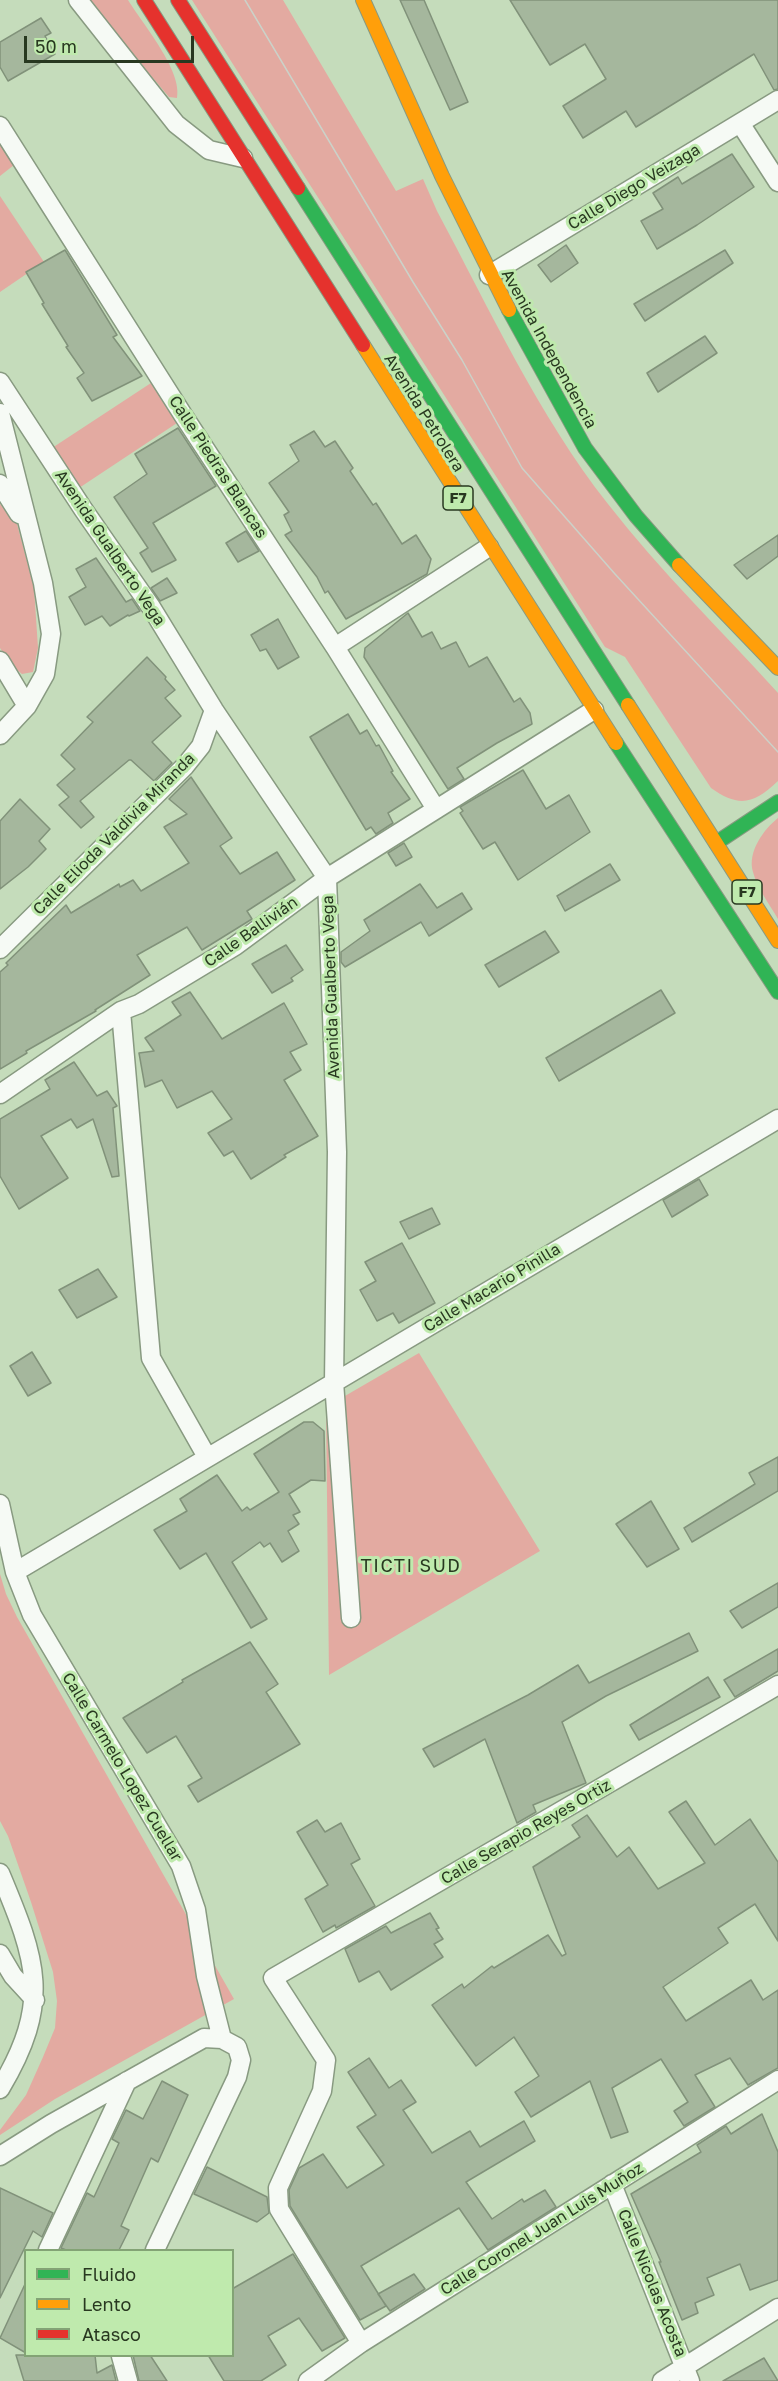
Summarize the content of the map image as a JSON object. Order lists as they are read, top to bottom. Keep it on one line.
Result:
{"streets":{"main road":["Avenida Independencia","Avenida Petrolera","F7"],"street":["Calle Diego Veizaga","Calle Piedras Blancas","Avenida Gualberto Vega","Calle Elioda Valdivia Miranda","Calle Ballivián","Calle Macario Pinilla","Calle Carmelo Lopez Cuellar","Calle Serapio Reyes Ortiz","Calle Coronel Juan Luis Muñoz","Calle Nicolas Acosta"]},"crossings":[["Calle Diego Veizaga","Avenida Independencia"],["Avenida Petrolera","Calle Ballivián"],["Calle Piedras Blancas","Calle Ballivián"],["Avenida Gualberto Vega","Calle Elioda Valdivia Miranda"],["Avenida Gualberto Vega","Calle Ballivián"],["Avenida Gualberto Vega","Calle Macario Pinilla"],["Calle Macario Pinilla","Calle Carmelo Lopez Cuellar"],["Calle Serapio Reyes Ortiz","Calle Coronel Juan Luis Muñoz"],["Calle Coronel Juan Luis Muñoz","Calle Nicolas Acosta"]],"districts":["TICTI SUD"],"legend":["Fluido","Lento","Atasco"],"scale_bar":"50 m"}
